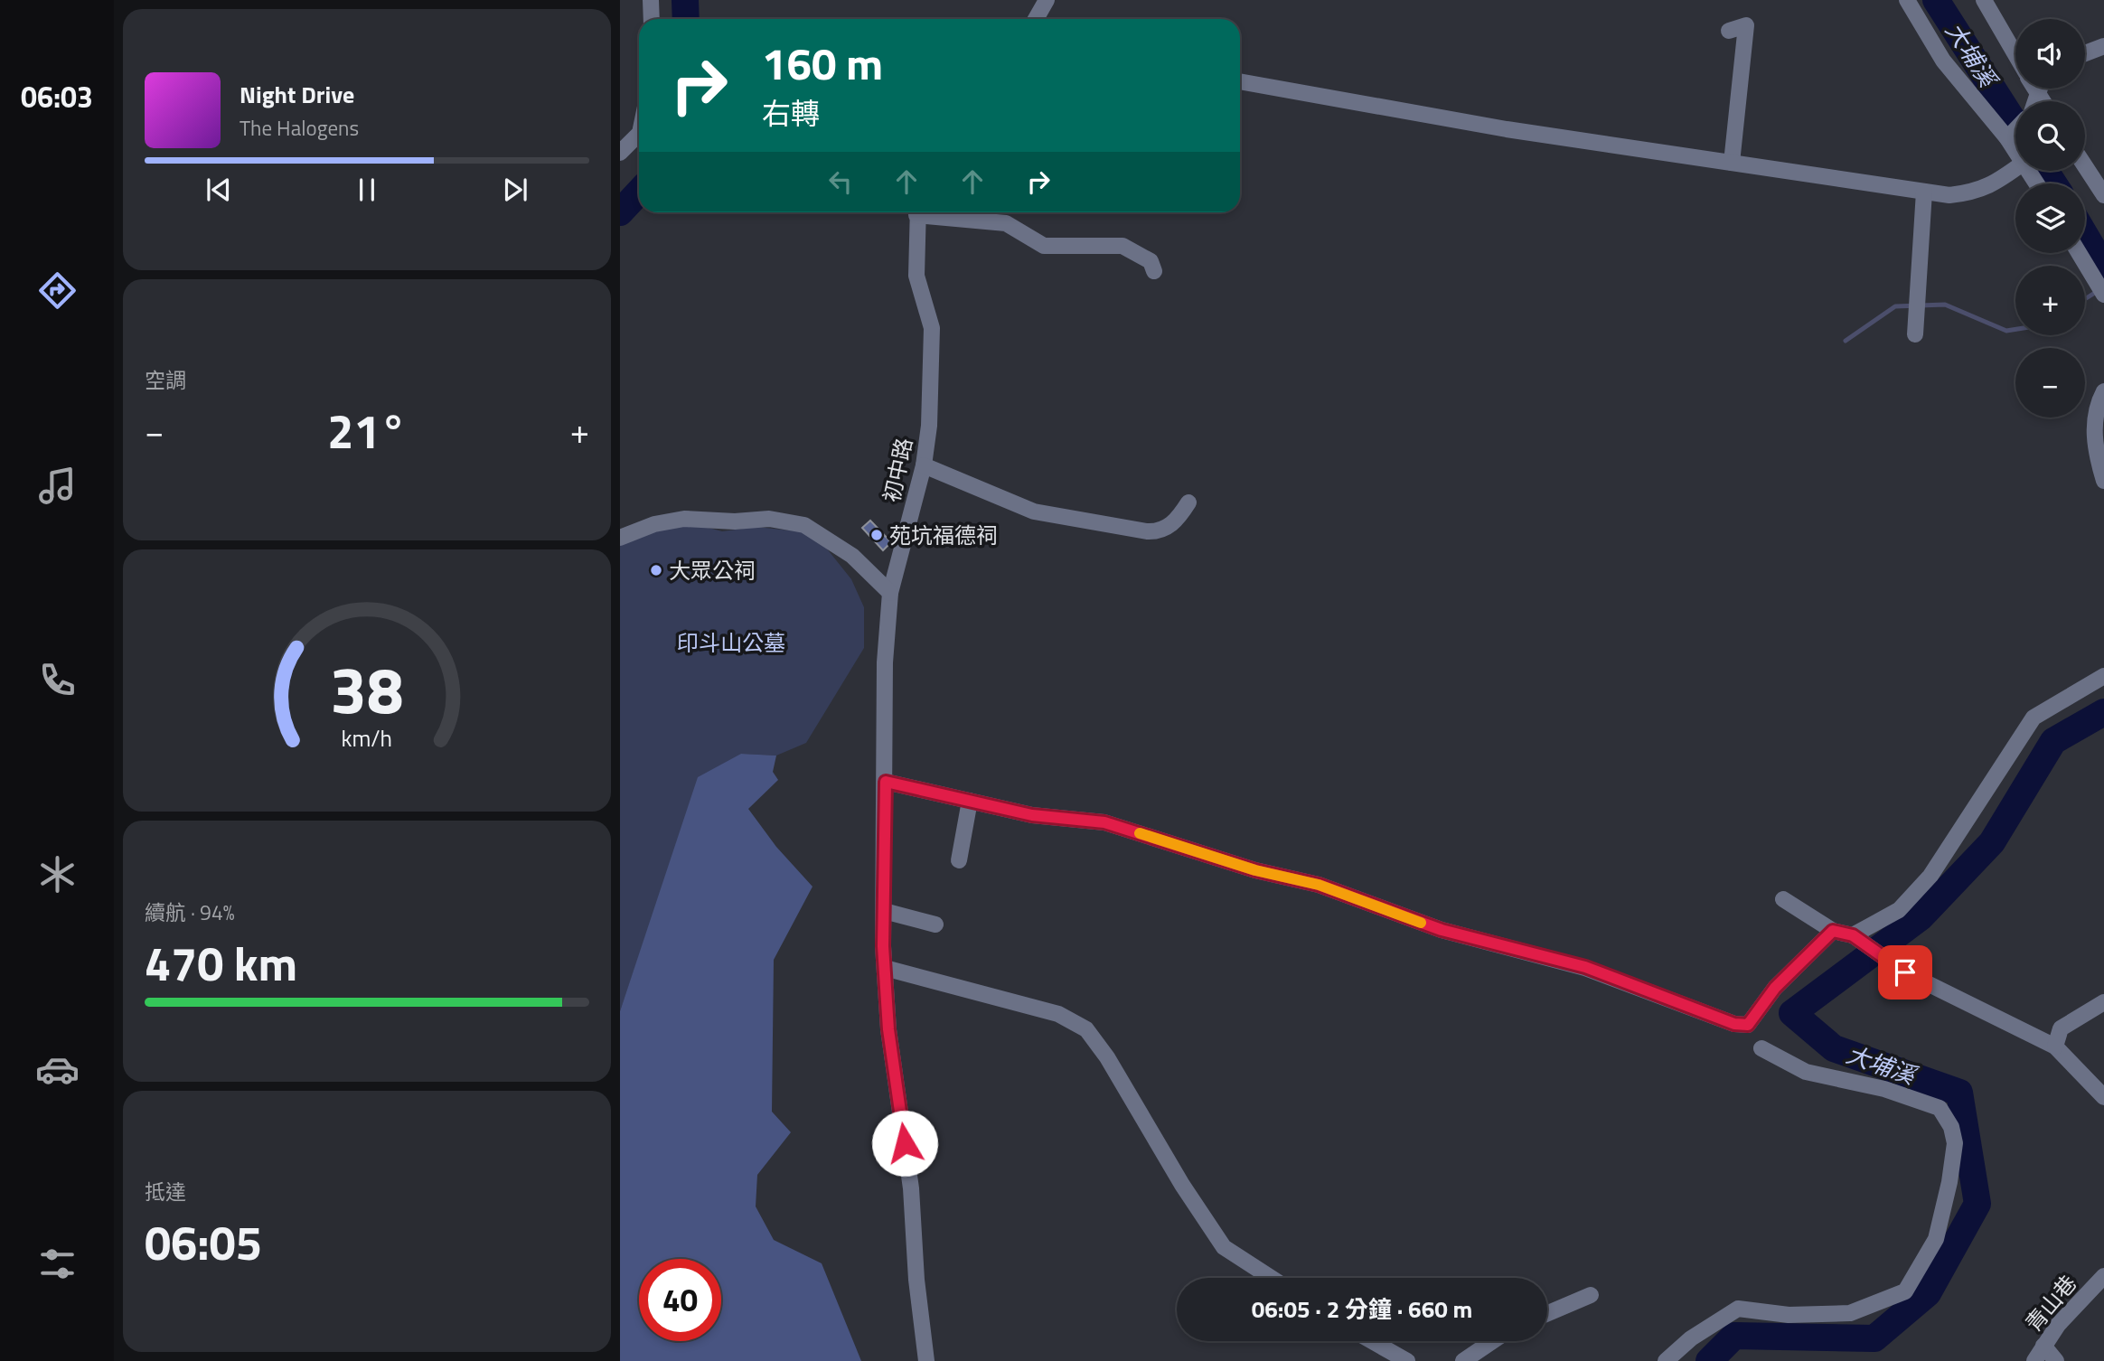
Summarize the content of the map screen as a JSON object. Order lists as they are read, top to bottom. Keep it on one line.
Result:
{"streets":{"street":["初中路","青山巷"]},"water":["大埔溪"],"parks":["印斗山公墓"],"places":["苑坑福德祠","大眾公祠"],"page":{"tabs":"06:03","map_buttons":["+","−"],"turn":["160 m","右轉"],"song":["Night Drive","The Halogens"],"tile":["空調",["續航 · 94%","470 km"],["抵達","06:05"]],"heat":["−","21°","+"],"limit":"40","trip":"06:05 · 2 分鐘 · 660 m","gauge":["38","km/h"]}}
